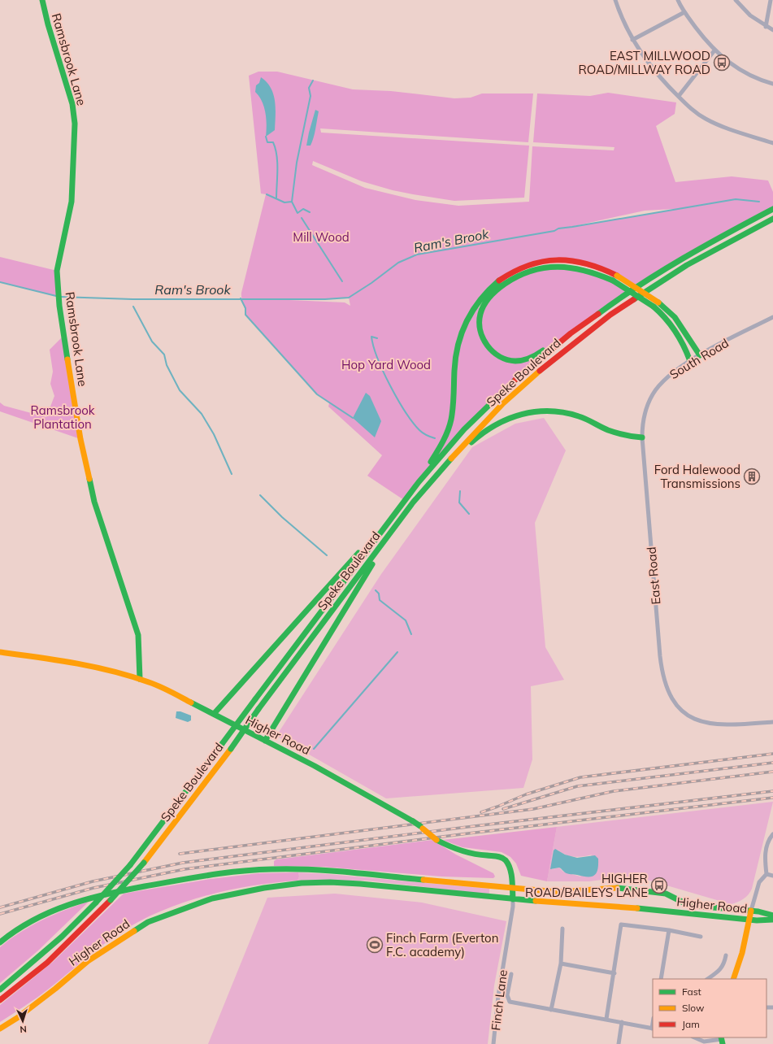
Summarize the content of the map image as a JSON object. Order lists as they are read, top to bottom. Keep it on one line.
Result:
{"streets":{"main road":["Ramsbrook Lane","Speke Boulevard","Higher Road"],"street":["South Road","East Road","Finch Lane"]},"crossings":[["Ramsbrook Lane","Higher Road"],["South Road","East Road"],["Higher Road","Finch Lane"]],"water":["Ram's Brook"],"parks":["Mill Wood","Hop Yard Wood","Ramsbrook Plantation"],"places":{"bus stop":["EAST MILLWOOD ROAD/MILLWAY ROAD","HIGHER ROAD/BAILEYS LANE"],"building":["Ford Halewood Transmissions"],"sports":["Finch Farm (Everton F.C. academy)"]},"legend":["Fast","Slow","Jam"],"north":"bottom"}
